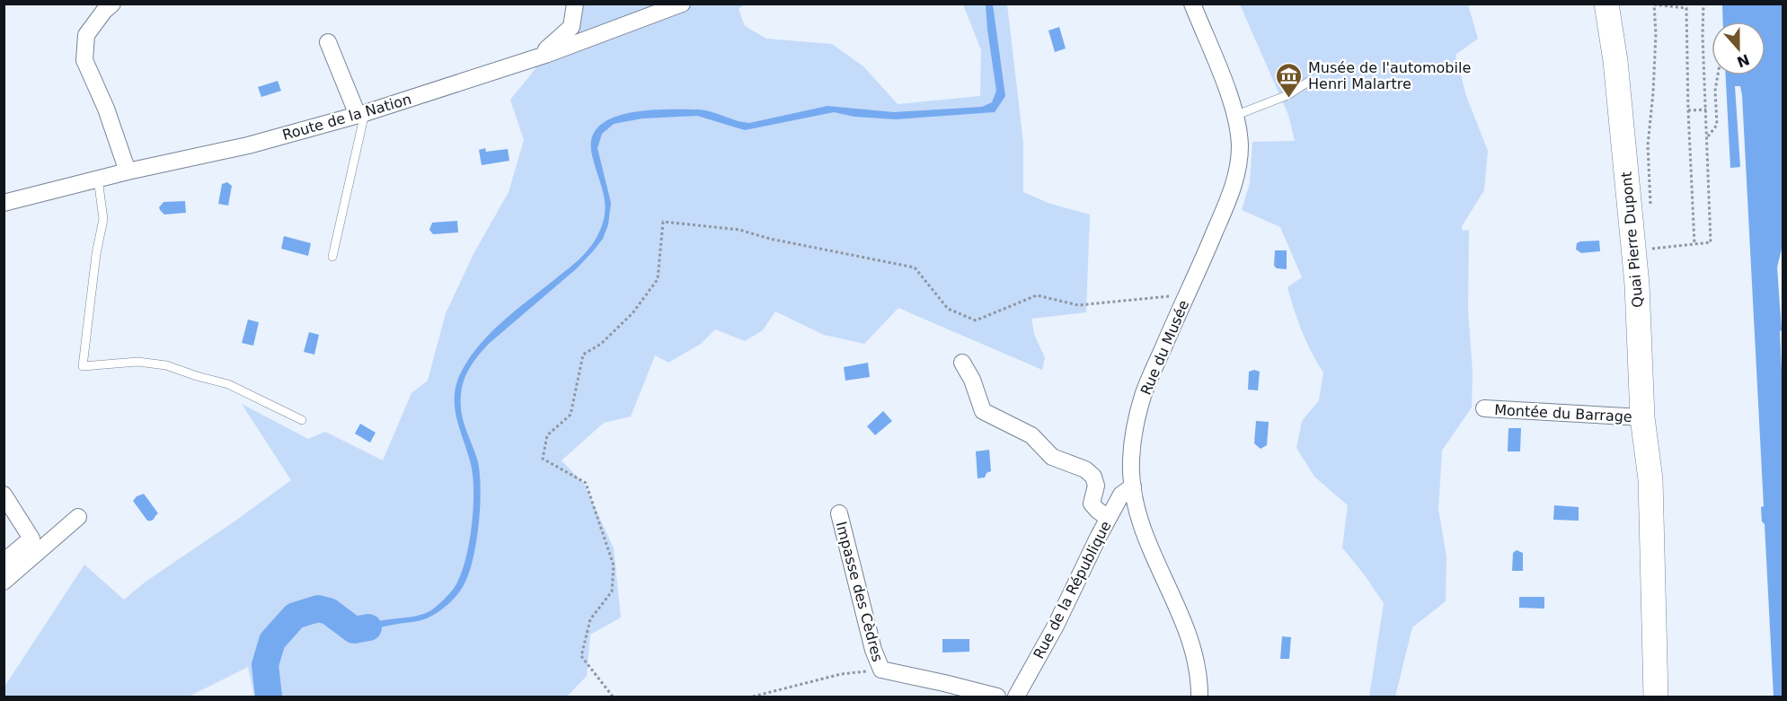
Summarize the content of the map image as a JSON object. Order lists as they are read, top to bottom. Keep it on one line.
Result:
{"streets":{"main road":["Quai Pierre Dupont"],"street":["Route de la Nation","Rue du Musée","Montée du Barrage","Rue de la République","Impasse des Cèdres"]},"crossings":[["Quai Pierre Dupont","Montée du Barrage"],["Rue du Musée","Rue de la République"]],"places":{"museum":["Musée de l'automobile Henri Malartre"]},"north":"bottom"}
